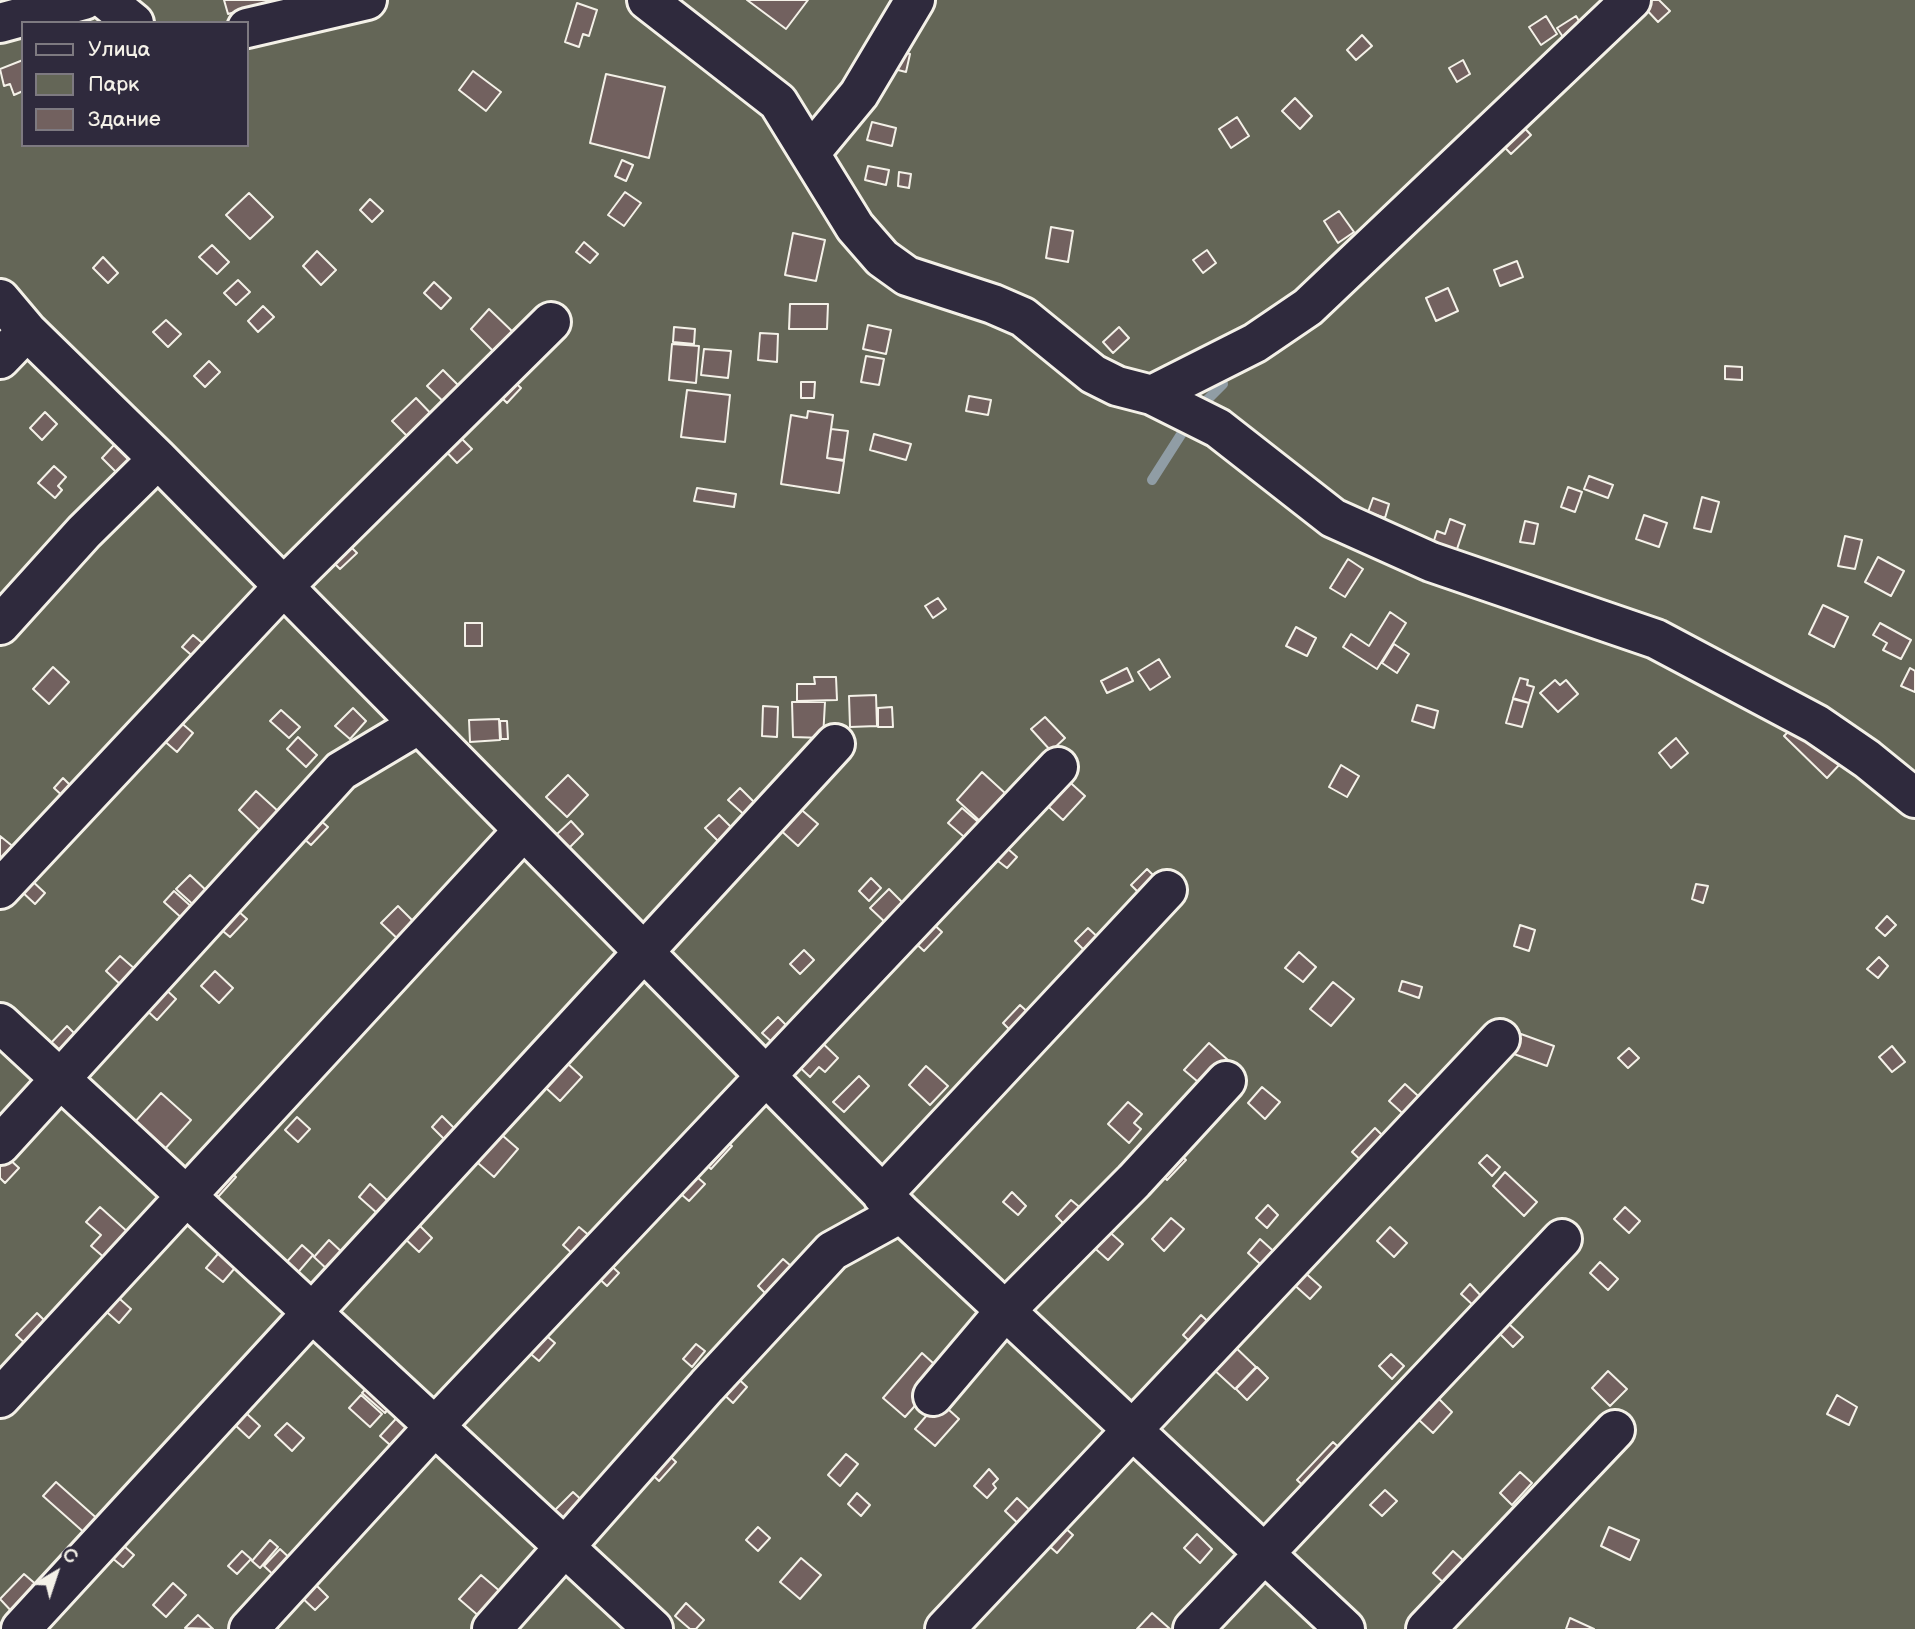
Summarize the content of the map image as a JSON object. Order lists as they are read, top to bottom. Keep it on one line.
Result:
{"legend":["Улица","Парк","Здание"],"north":"top right"}
